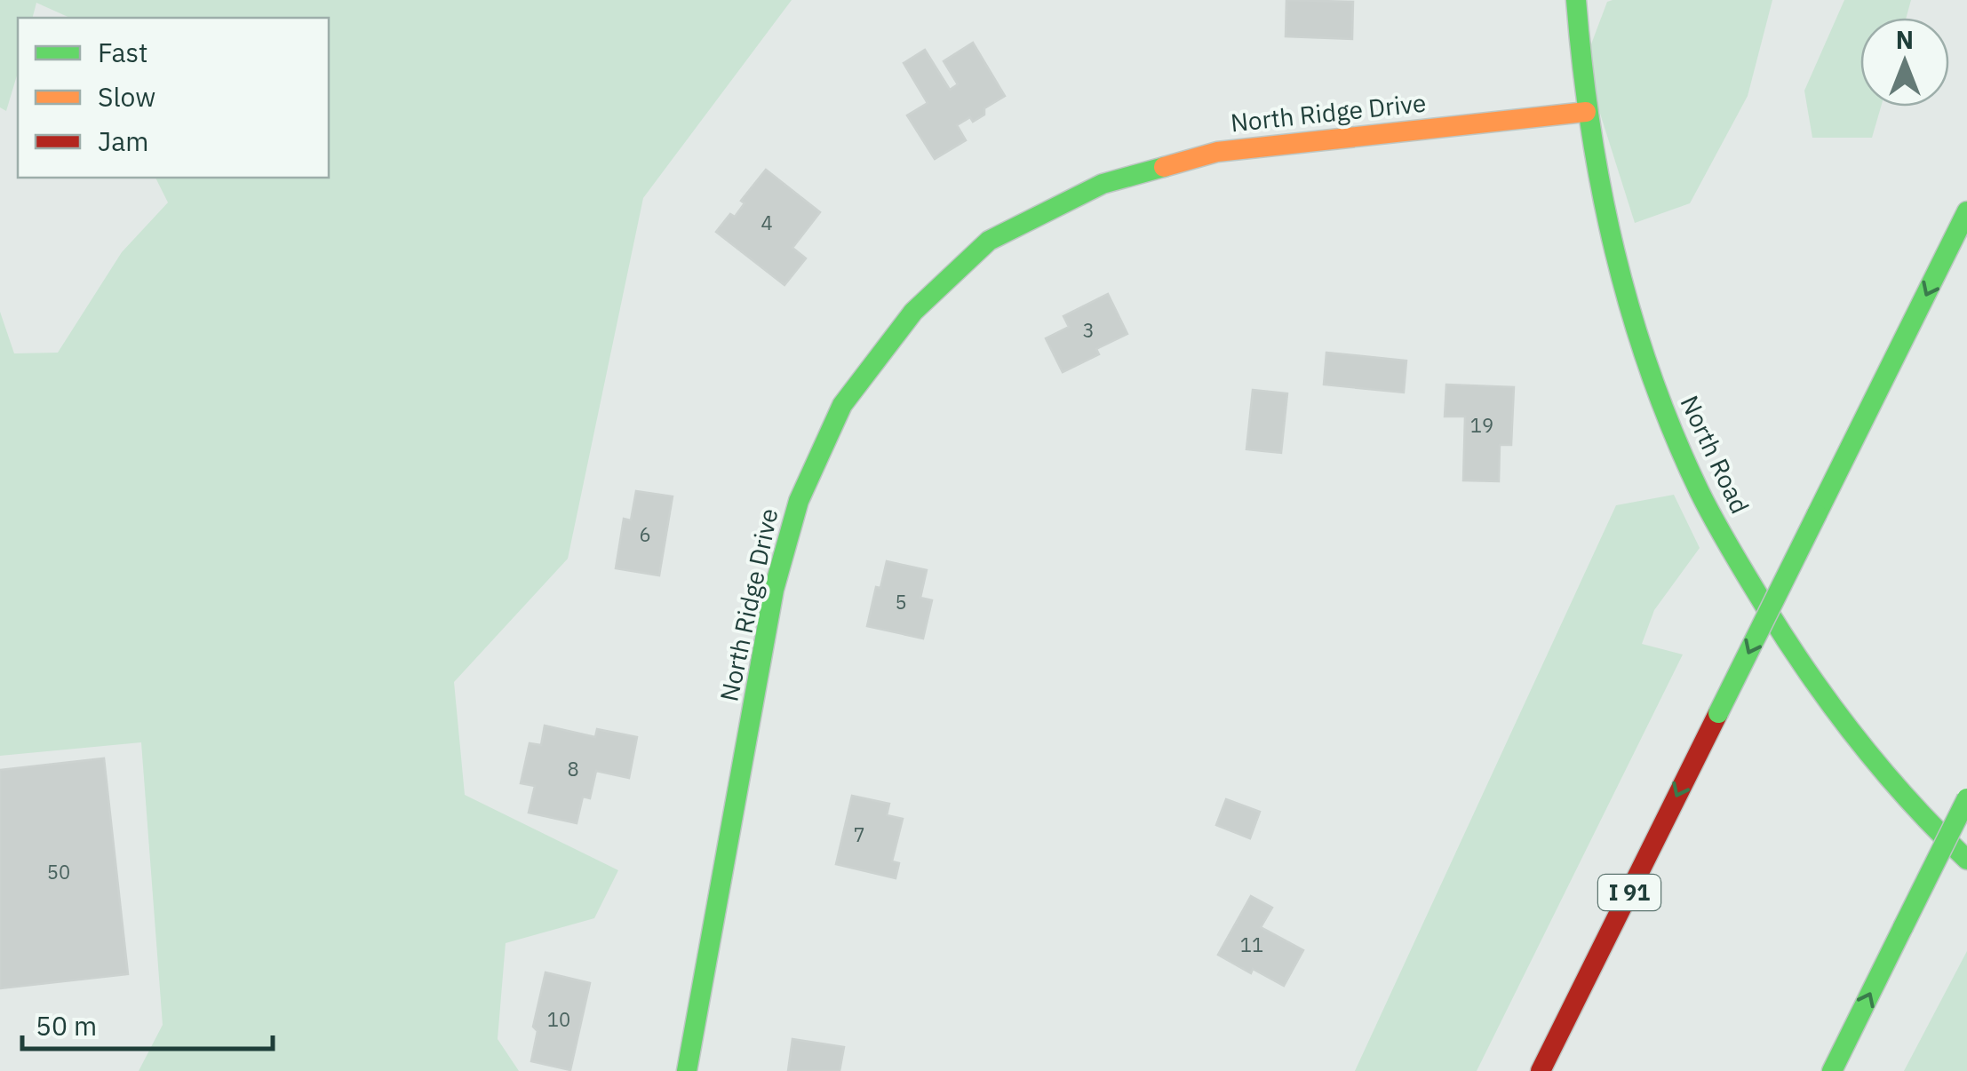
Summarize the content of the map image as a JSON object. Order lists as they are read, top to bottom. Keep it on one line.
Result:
{"streets":{"main road":["North Ridge Drive","North Road","I 91"]},"crossings":[["North Ridge Drive","North Road"]],"house_numbers":["4","3","19","6","5","8","7","50","11","10"],"legend":["Fast","Slow","Jam"],"scale_bar":"50 m","north":"top"}
